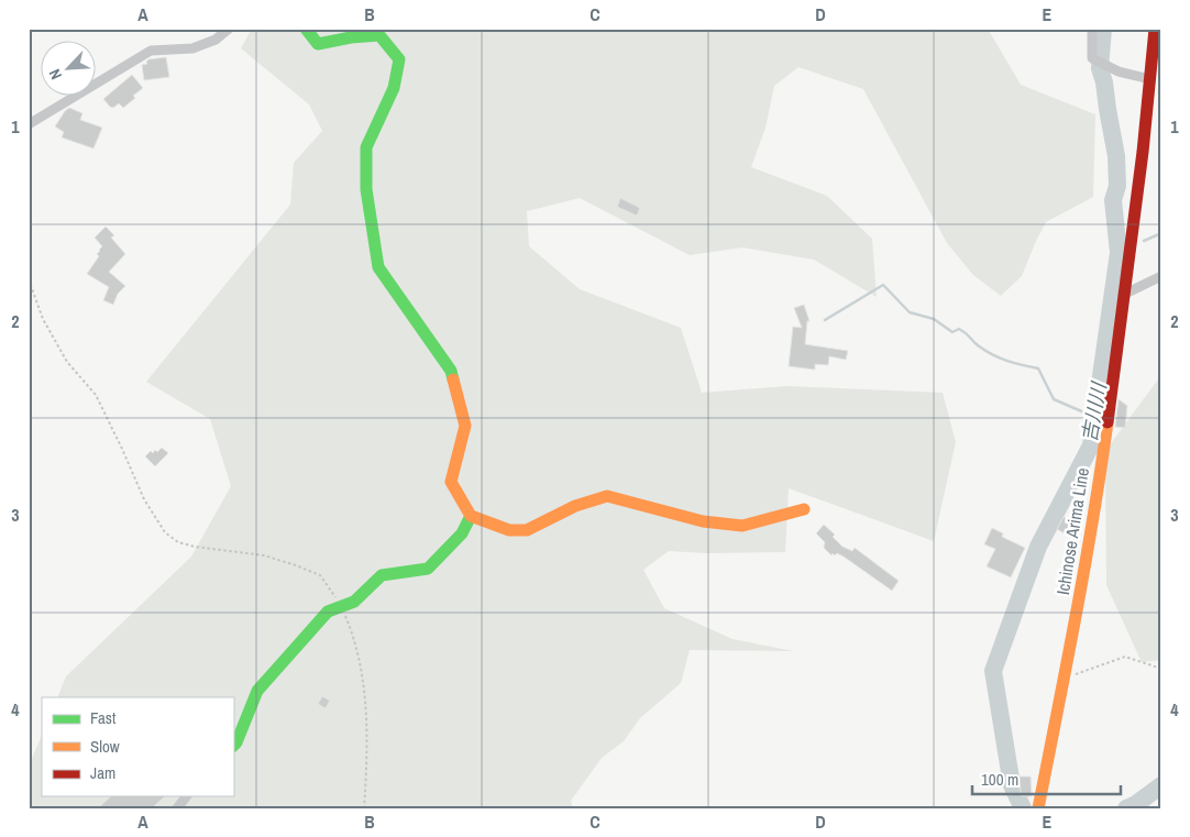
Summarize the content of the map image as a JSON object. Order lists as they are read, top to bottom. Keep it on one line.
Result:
{"streets":{"street":["Ichinose Arima Line"]},"water":["吉川川"],"legend":["Fast","Slow","Jam"],"scale_bar":"100 m","north":"bottom left","grid":{"columns":["A","B","C","D","E"],"rows":["1","2","3","4"]}}
